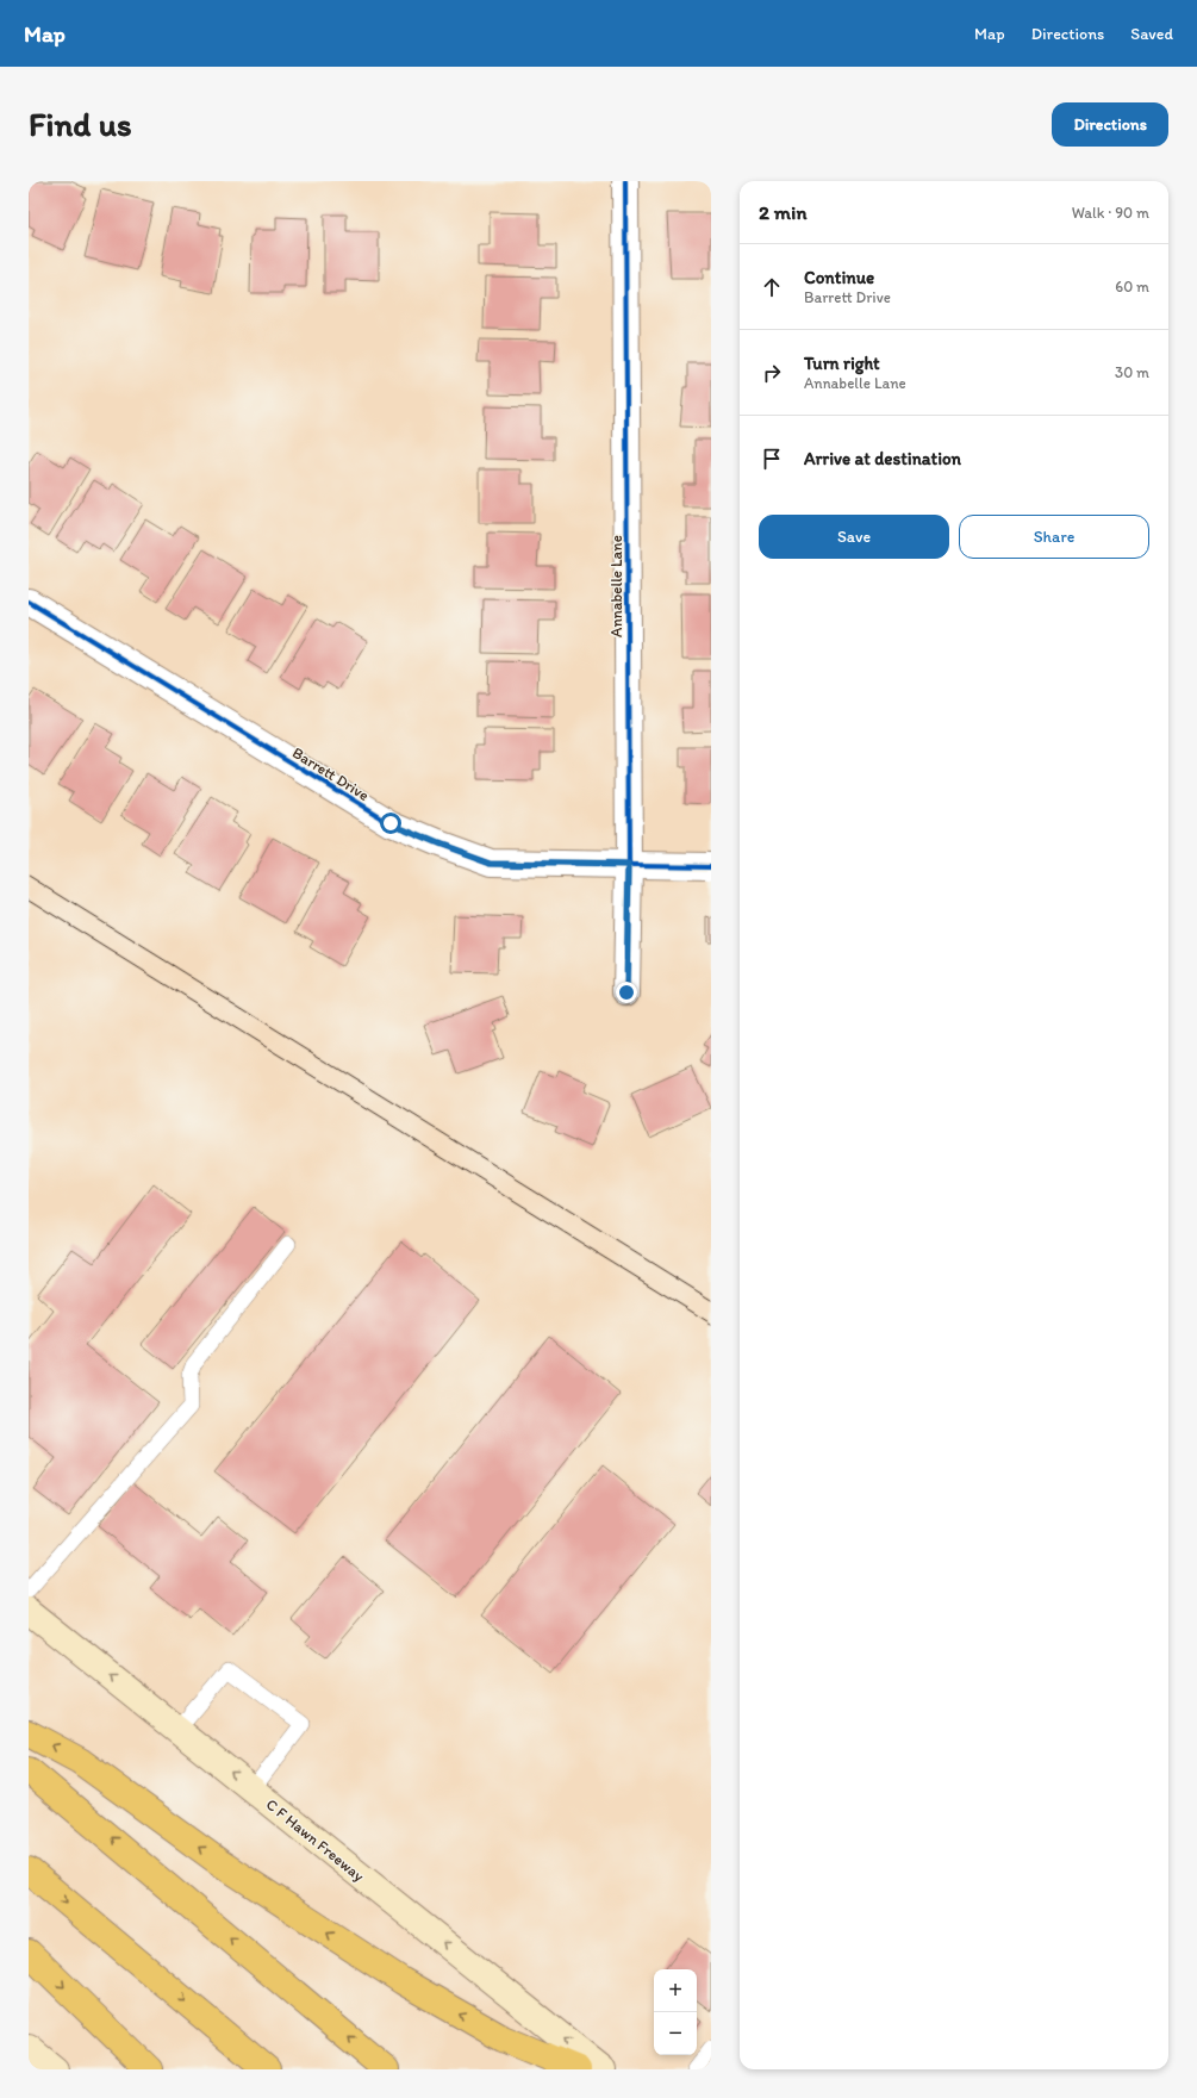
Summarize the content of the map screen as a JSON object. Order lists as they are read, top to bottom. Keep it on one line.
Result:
{"streets":{"main road":["C F Hawn Freeway"],"street":["Annabelle Lane","Barrett Drive"]},"crossings":[["Annabelle Lane","Barrett Drive"]],"one_way":["C F Hawn Freeway"],"page":{"header":"Map","nav":["Map","Directions","Saved"],"buttons":["Directions",["Save","Share"]],"title":"Find us","heading":["2 min","Walk · 90 m"],"list":[["Continue","Barrett Drive","60 m"],["Turn right","Annabelle Lane","30 m"],"Arrive at destination"],"map_buttons":["+","−"]}}
